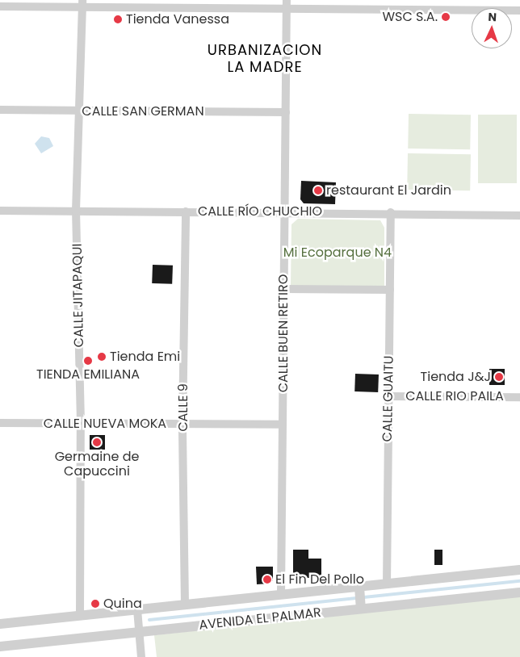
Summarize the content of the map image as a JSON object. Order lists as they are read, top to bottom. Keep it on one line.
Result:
{"streets":{"street":["CALLE SAN GERMAN","CALLE RÍO CHUCHIO","CALLE JITAPAQUI","CALLE BUEN RETIRO","CALLE RIO PAILA","CALLE GUAITU","CALLE 9","CALLE NUEVA MOKA","AVENIDA EL PALMAR"]},"crossings":[["CALLE SAN GERMAN","CALLE JITAPAQUI"],["CALLE SAN GERMAN","CALLE BUEN RETIRO"],["CALLE RÍO CHUCHIO","CALLE JITAPAQUI"],["CALLE RÍO CHUCHIO","CALLE BUEN RETIRO"],["CALLE RÍO CHUCHIO","CALLE GUAITU"],["CALLE RÍO CHUCHIO","CALLE 9"],["CALLE JITAPAQUI","CALLE NUEVA MOKA"],["CALLE JITAPAQUI","AVENIDA EL PALMAR"],["CALLE BUEN RETIRO","CALLE NUEVA MOKA"],["CALLE BUEN RETIRO","AVENIDA EL PALMAR"],["CALLE RIO PAILA","CALLE GUAITU"],["CALLE GUAITU","AVENIDA EL PALMAR"],["CALLE 9","CALLE NUEVA MOKA"],["CALLE 9","AVENIDA EL PALMAR"]],"districts":["URBANIZACION LA MADRE"],"parks":["Mi Ecoparque N4"],"places":["WSC S.A.","Tienda Vanessa","restaurant El Jardin","Tienda Emi","TIENDA EMILIANA","Tienda J&J","Germaine de Capuccini","El Fin Del Pollo","Quina"],"north":"top"}
